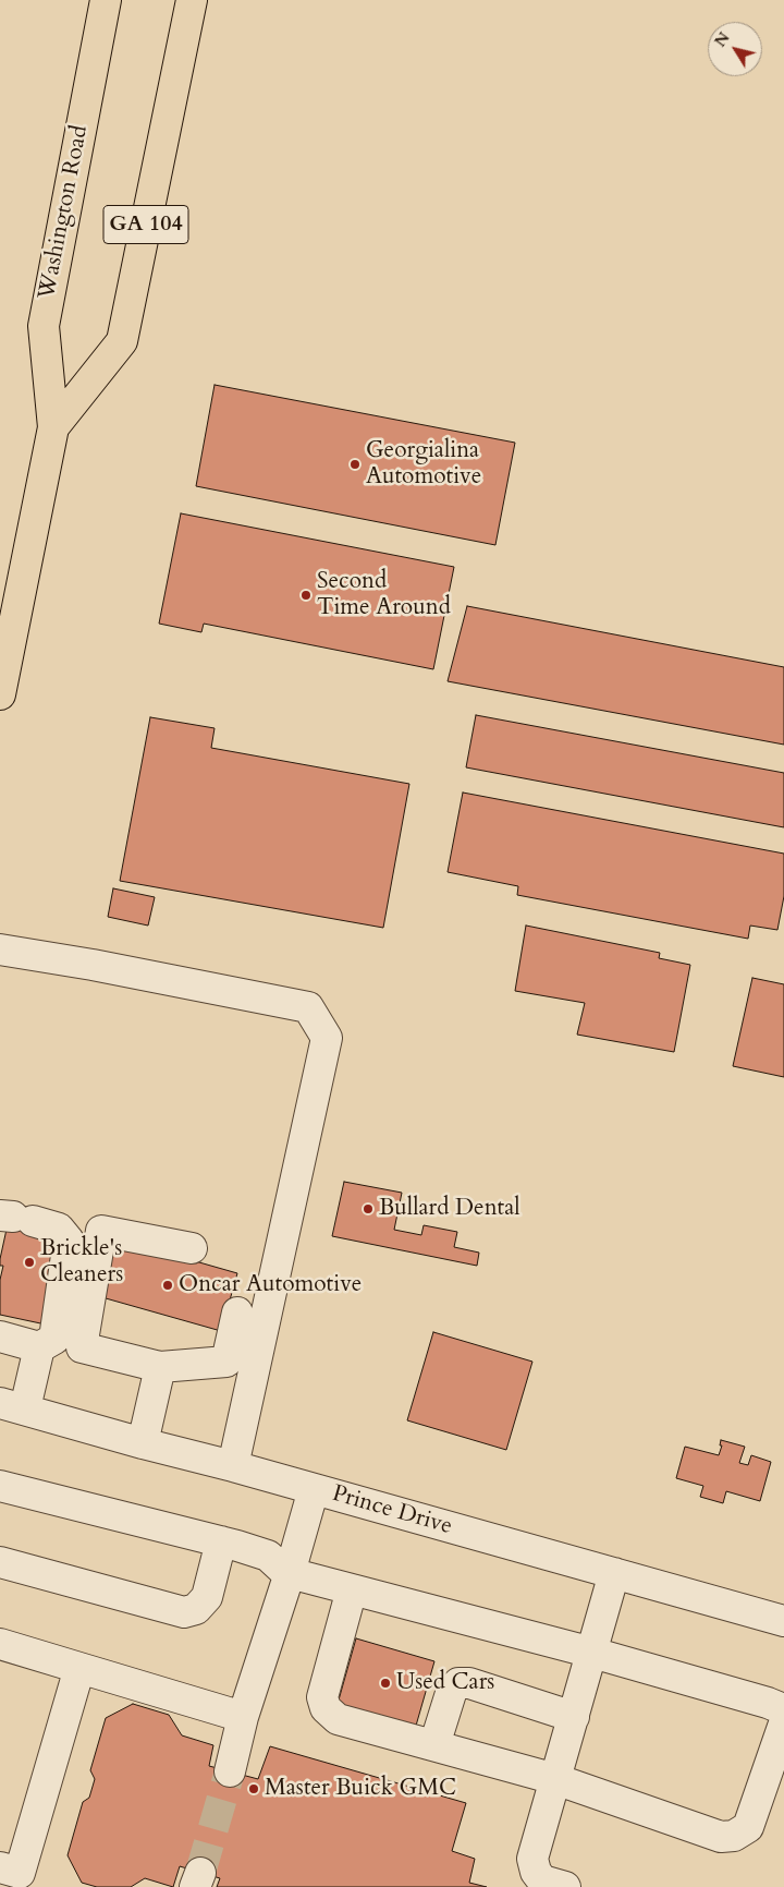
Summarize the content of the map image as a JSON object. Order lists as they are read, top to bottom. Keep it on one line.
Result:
{"streets":{"main road":["Washington Road","GA 104"],"street":["Prince Drive"]},"places":["Georgialina Automotive","Second Time Around","Bullard Dental","Brickle's Cleaners","Oncar Automotive","Used Cars","Master Buick GMC"],"north":"top left"}
